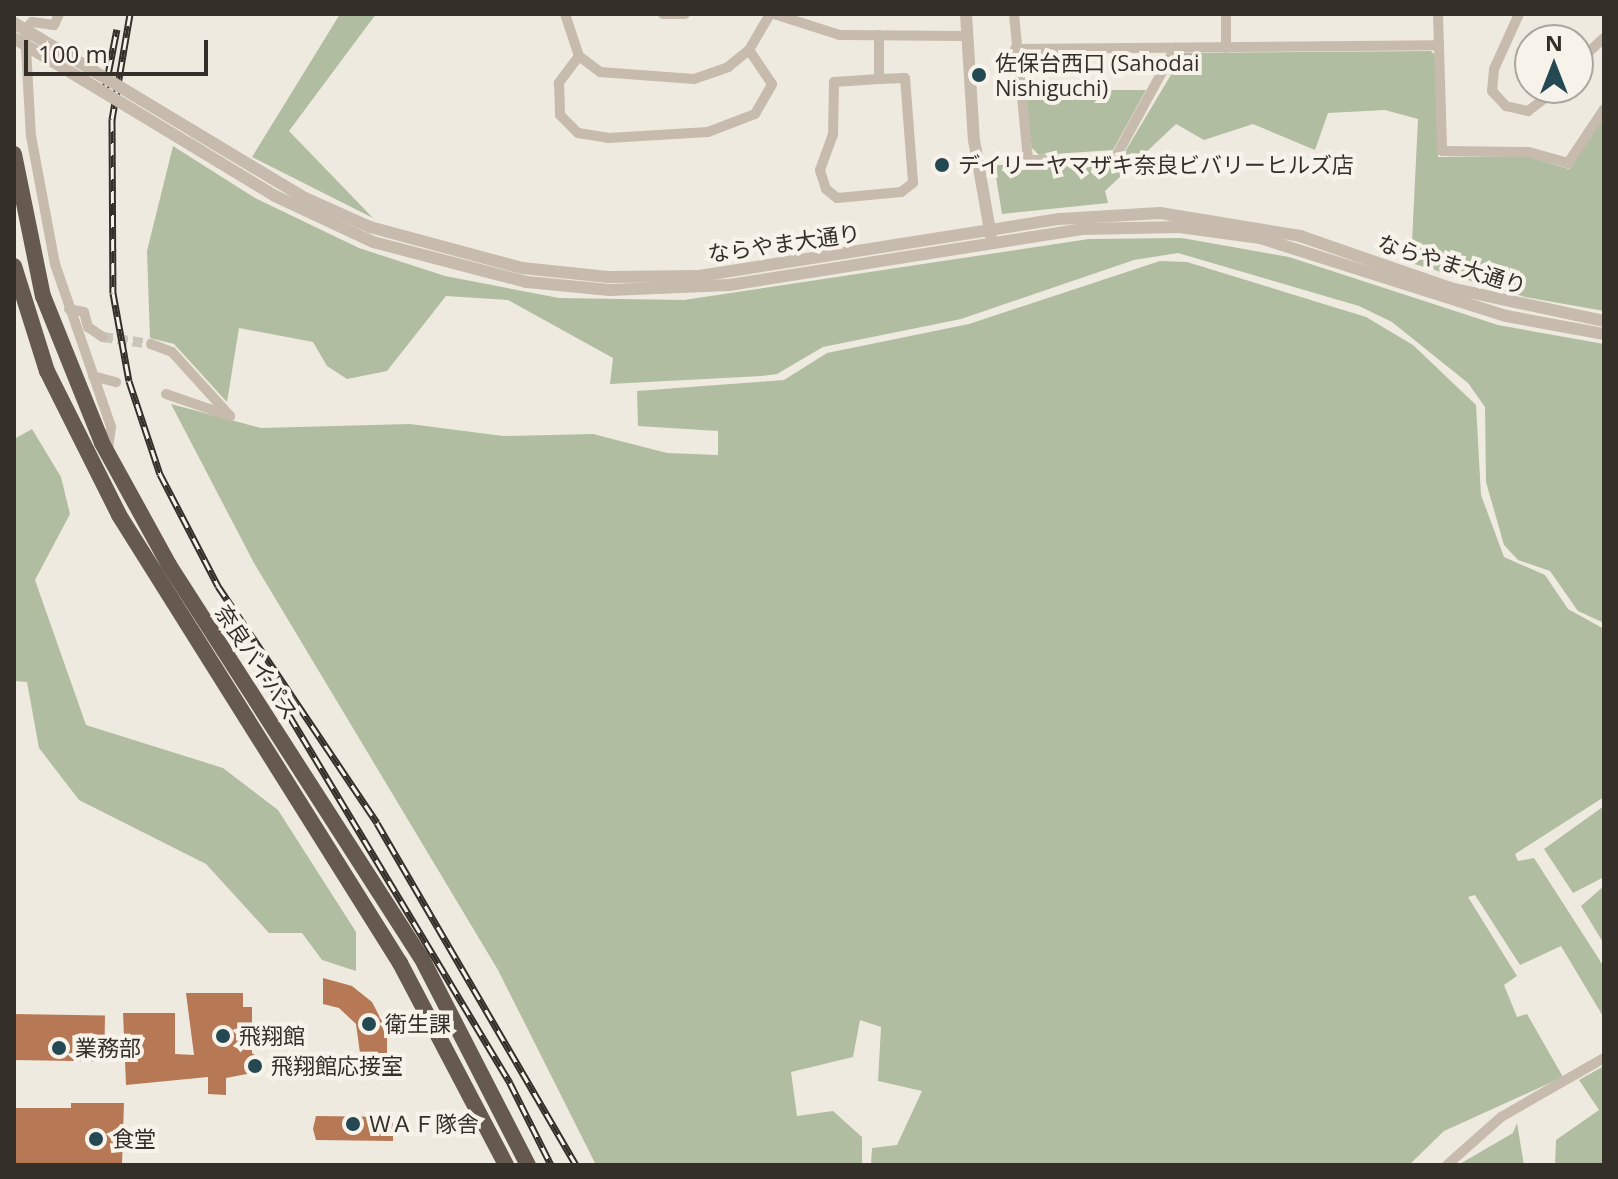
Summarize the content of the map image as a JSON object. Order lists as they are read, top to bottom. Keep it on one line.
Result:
{"streets":{"highway":["奈良バイパス"],"street":["ならやま大通り"]},"places":["佐保台西口 (Sahodai Nishiguchi)","デイリーヤマザキ奈良ビバリーヒルズ店","衛生課","飛翔館","業務部","飛翔館応接室","ＷＡＦ隊舎","食堂"],"scale_bar":"100 m","north":"top"}
